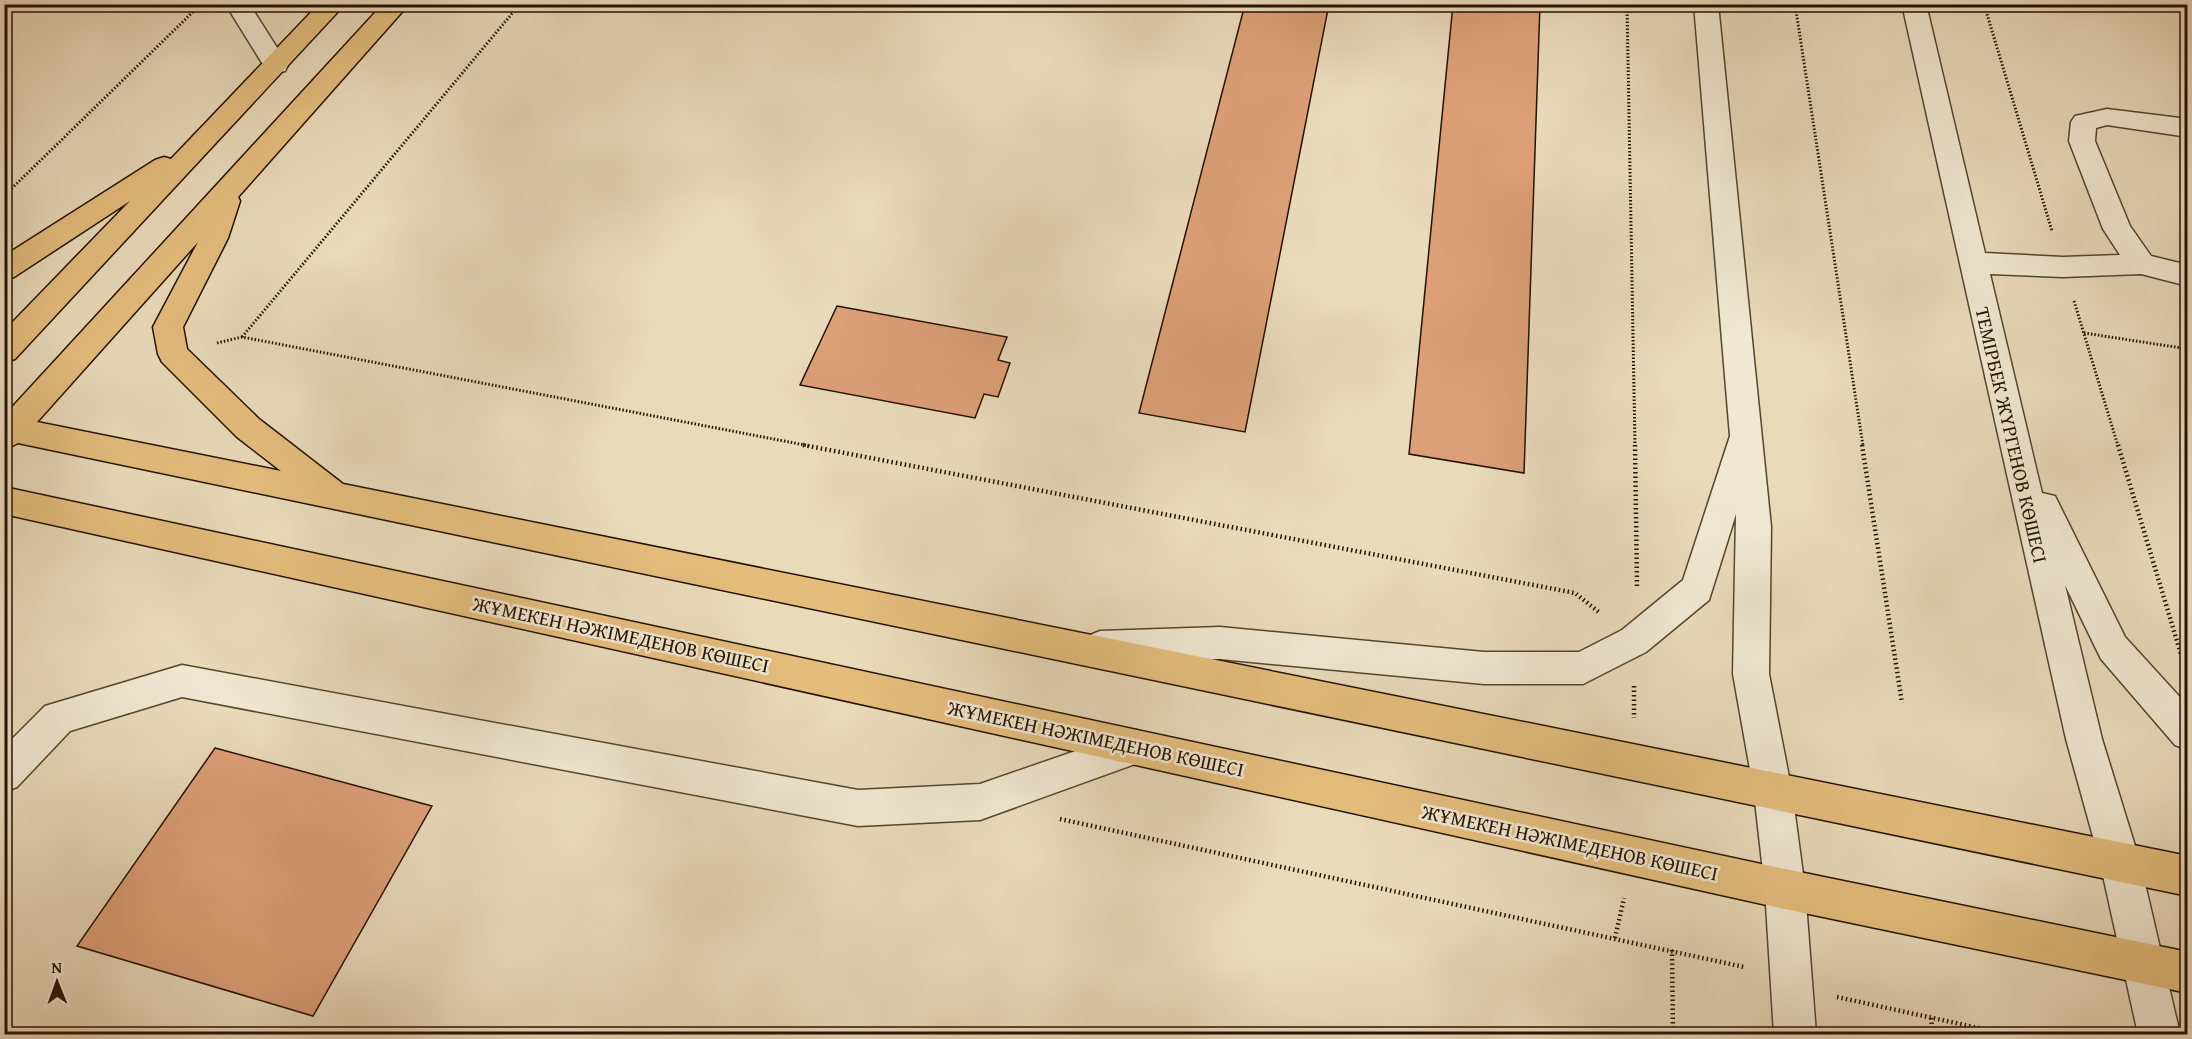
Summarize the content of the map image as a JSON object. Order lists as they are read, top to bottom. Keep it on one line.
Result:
{"streets":{"main road":["ЖҰМЕКЕН НӘЖІМЕДЕНОВ КӨШЕСІ"],"street":["ТЕМІРБЕК ЖҮРГЕНОВ КӨШЕСІ"]},"crossings":[["ТЕМІРБЕК ЖҮРГЕНОВ КӨШЕСІ","ЖҰМЕКЕН НӘЖІМЕДЕНОВ КӨШЕСІ"]],"north":"top"}
